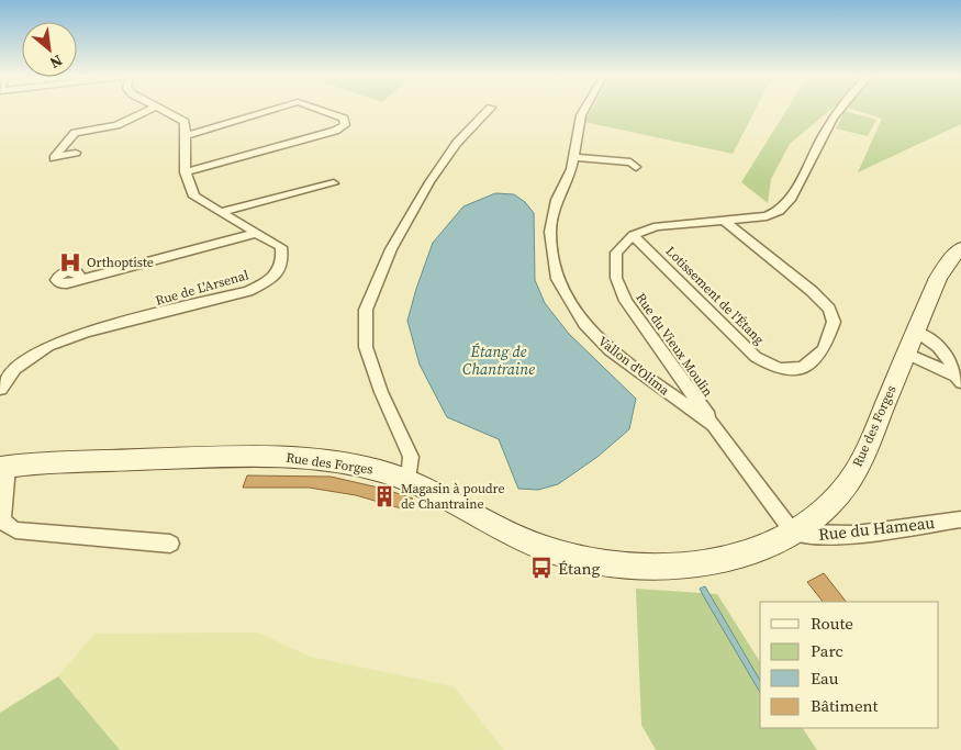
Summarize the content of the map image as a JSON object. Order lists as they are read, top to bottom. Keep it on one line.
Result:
{"streets":{"main road":["Rue des Forges"],"street":["Rue de L'Arsenal","Lotissement de l'Étang","Rue du Vieux Moulin","Vallon d'Olima","Rue du Hameau"]},"crossings":[["Lotissement de l'Étang","Rue du Vieux Moulin"],["Rue du Vieux Moulin","Vallon d'Olima"],["Vallon d'Olima","Rue des Forges"],["Vallon d'Olima","Rue du Hameau"],["Rue des Forges","Rue du Hameau"]],"water":["Étang de Chantraine"],"places":{"hospital":["Orthoptiste"],"building":["Magasin à poudre de Chantraine"],"bus stop":["Étang"]},"legend":["Route","Parc","Eau","Bâtiment"],"north":"bottom right"}
